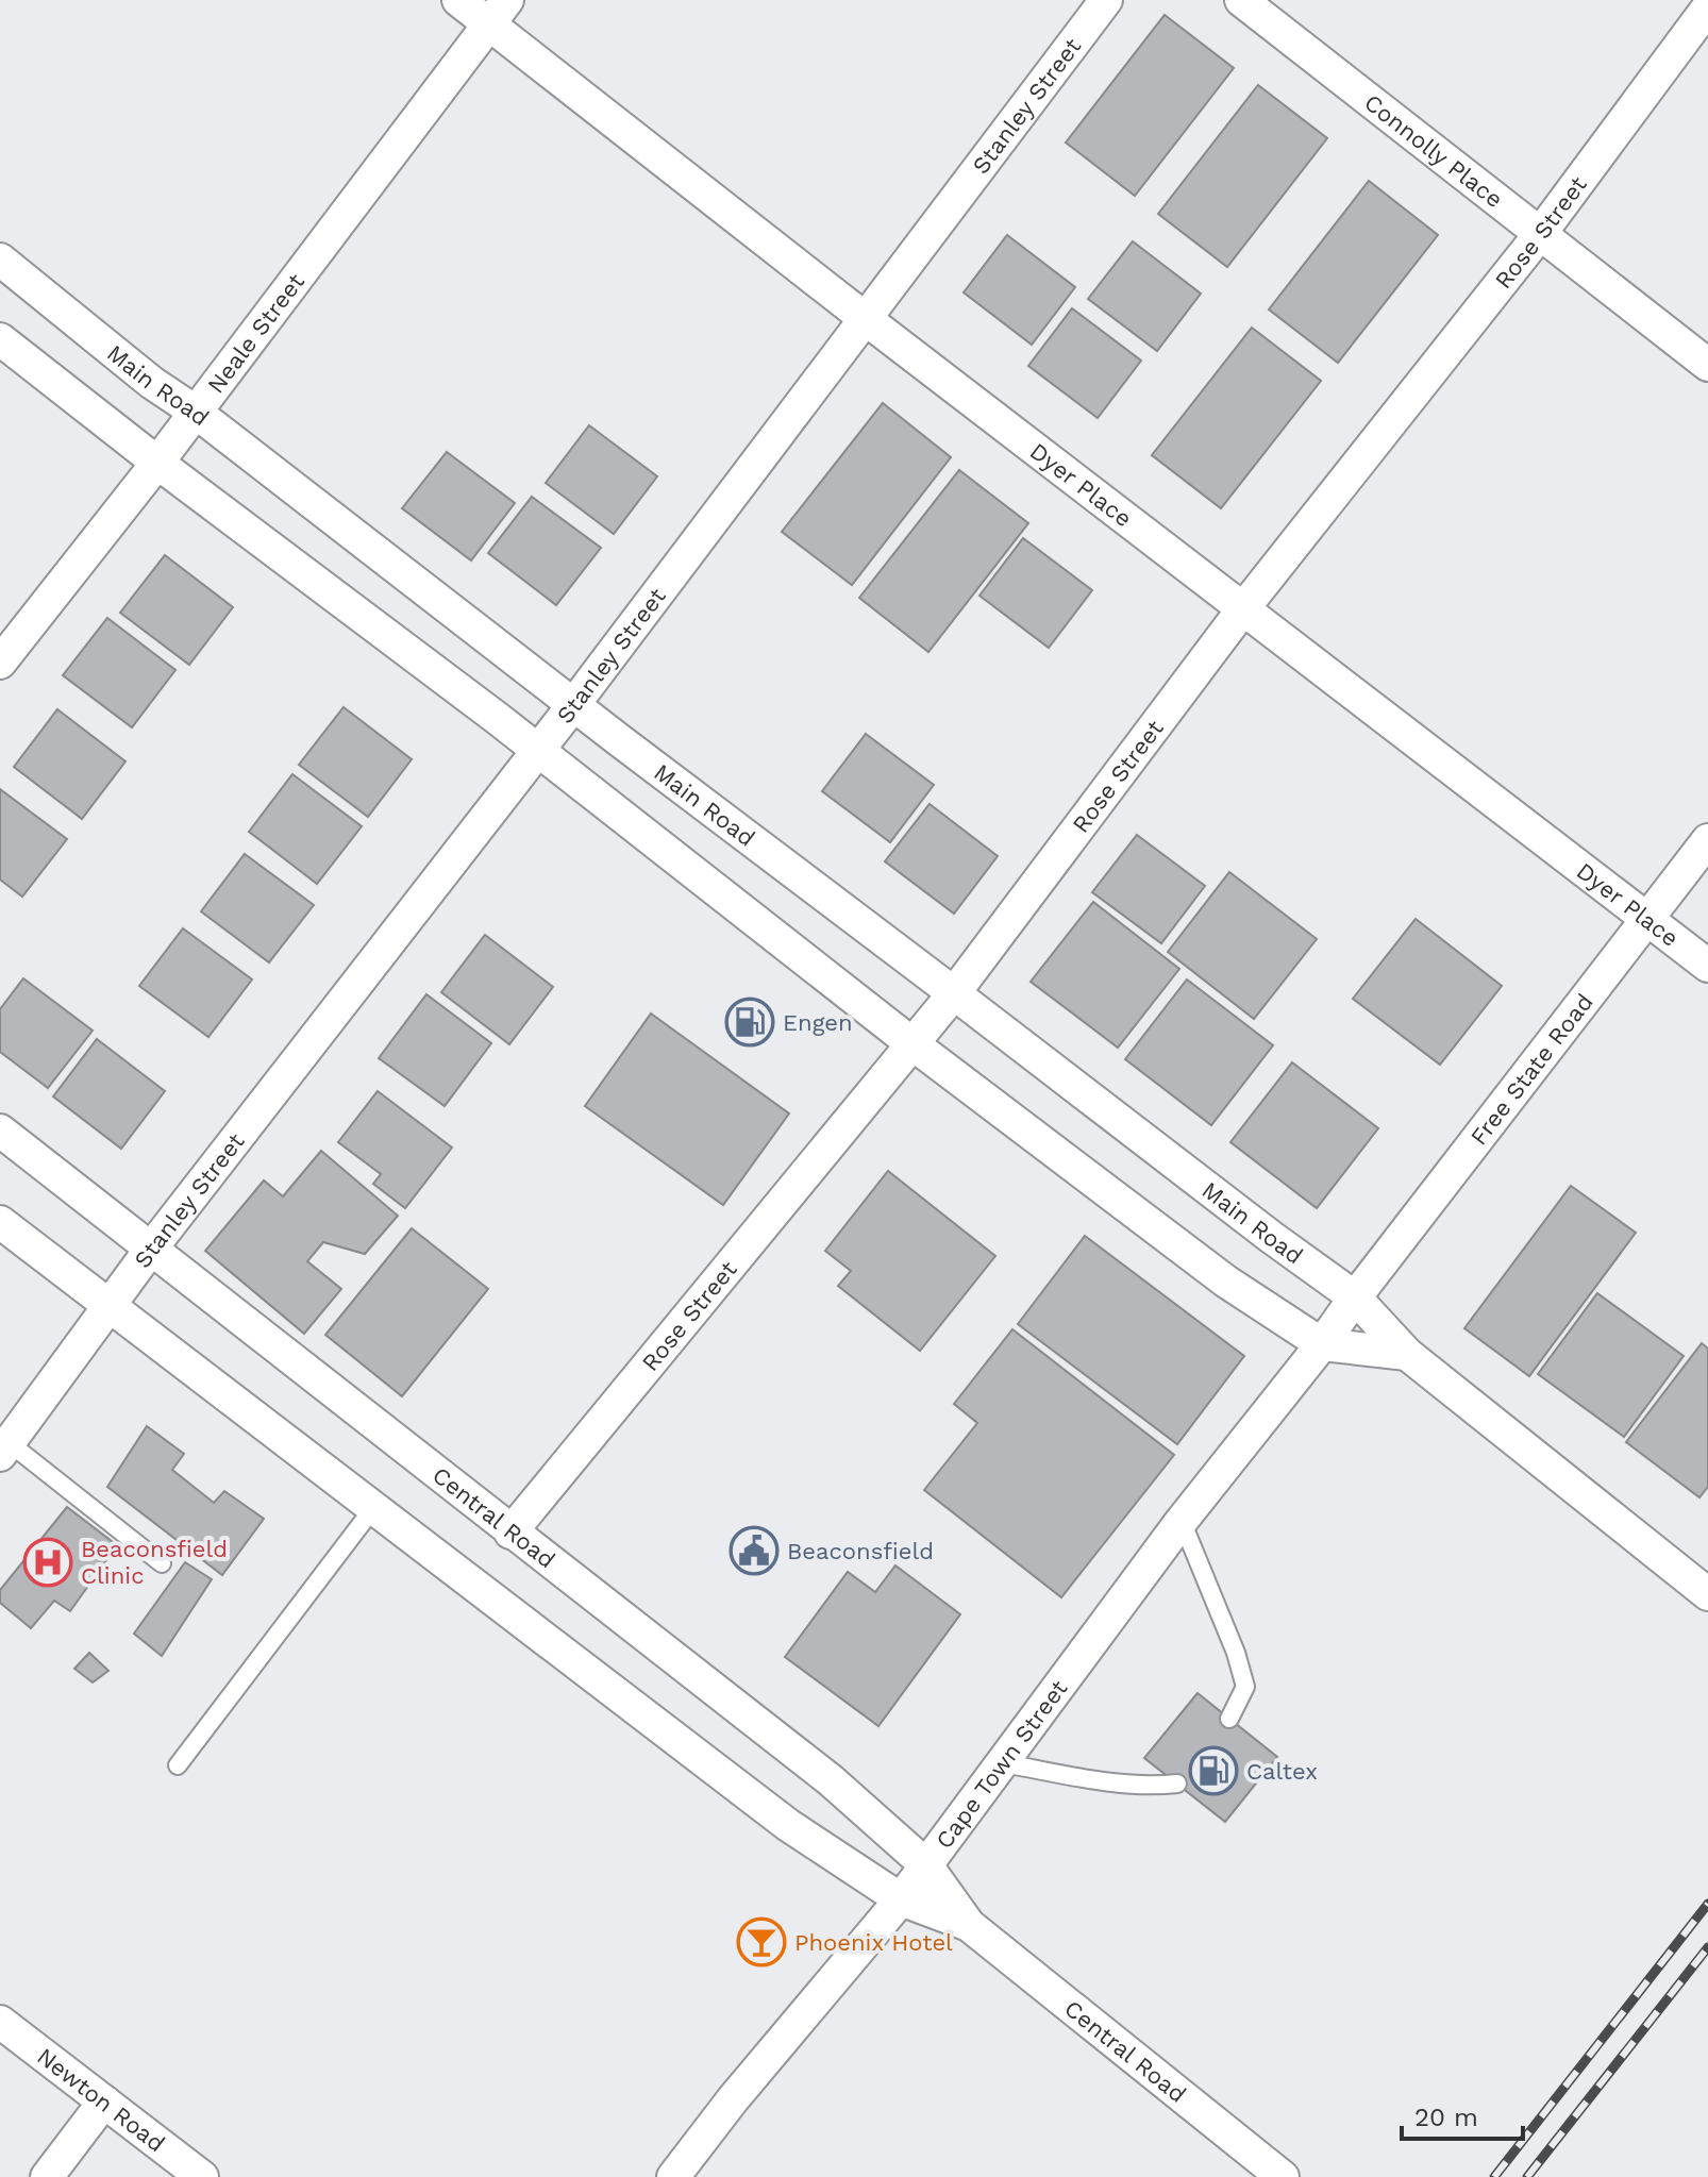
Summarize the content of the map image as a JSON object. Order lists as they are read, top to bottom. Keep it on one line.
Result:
{"streets":{"street":["Stanley Street","Connolly Place","Rose Street","Neale Street","Main Road","Dyer Place","Free State Road","Central Road","Cape Town Street","Newton Road"]},"crossings":[["Stanley Street","Main Road"],["Stanley Street","Dyer Place"],["Stanley Street","Central Road"],["Connolly Place","Rose Street"],["Rose Street","Main Road"],["Rose Street","Dyer Place"],["Rose Street","Central Road"],["Neale Street","Main Road"],["Neale Street","Dyer Place"],["Main Road","Free State Road"],["Dyer Place","Free State Road"],["Free State Road","Cape Town Street"],["Central Road","Cape Town Street"]],"places":{"fuel station":["Engen","Caltex"],"public building":["Beaconsfield"],"hospital":["Beaconsfield Clinic"],"bar":["Phoenix Hotel"]},"scale_bar":"20 m"}
